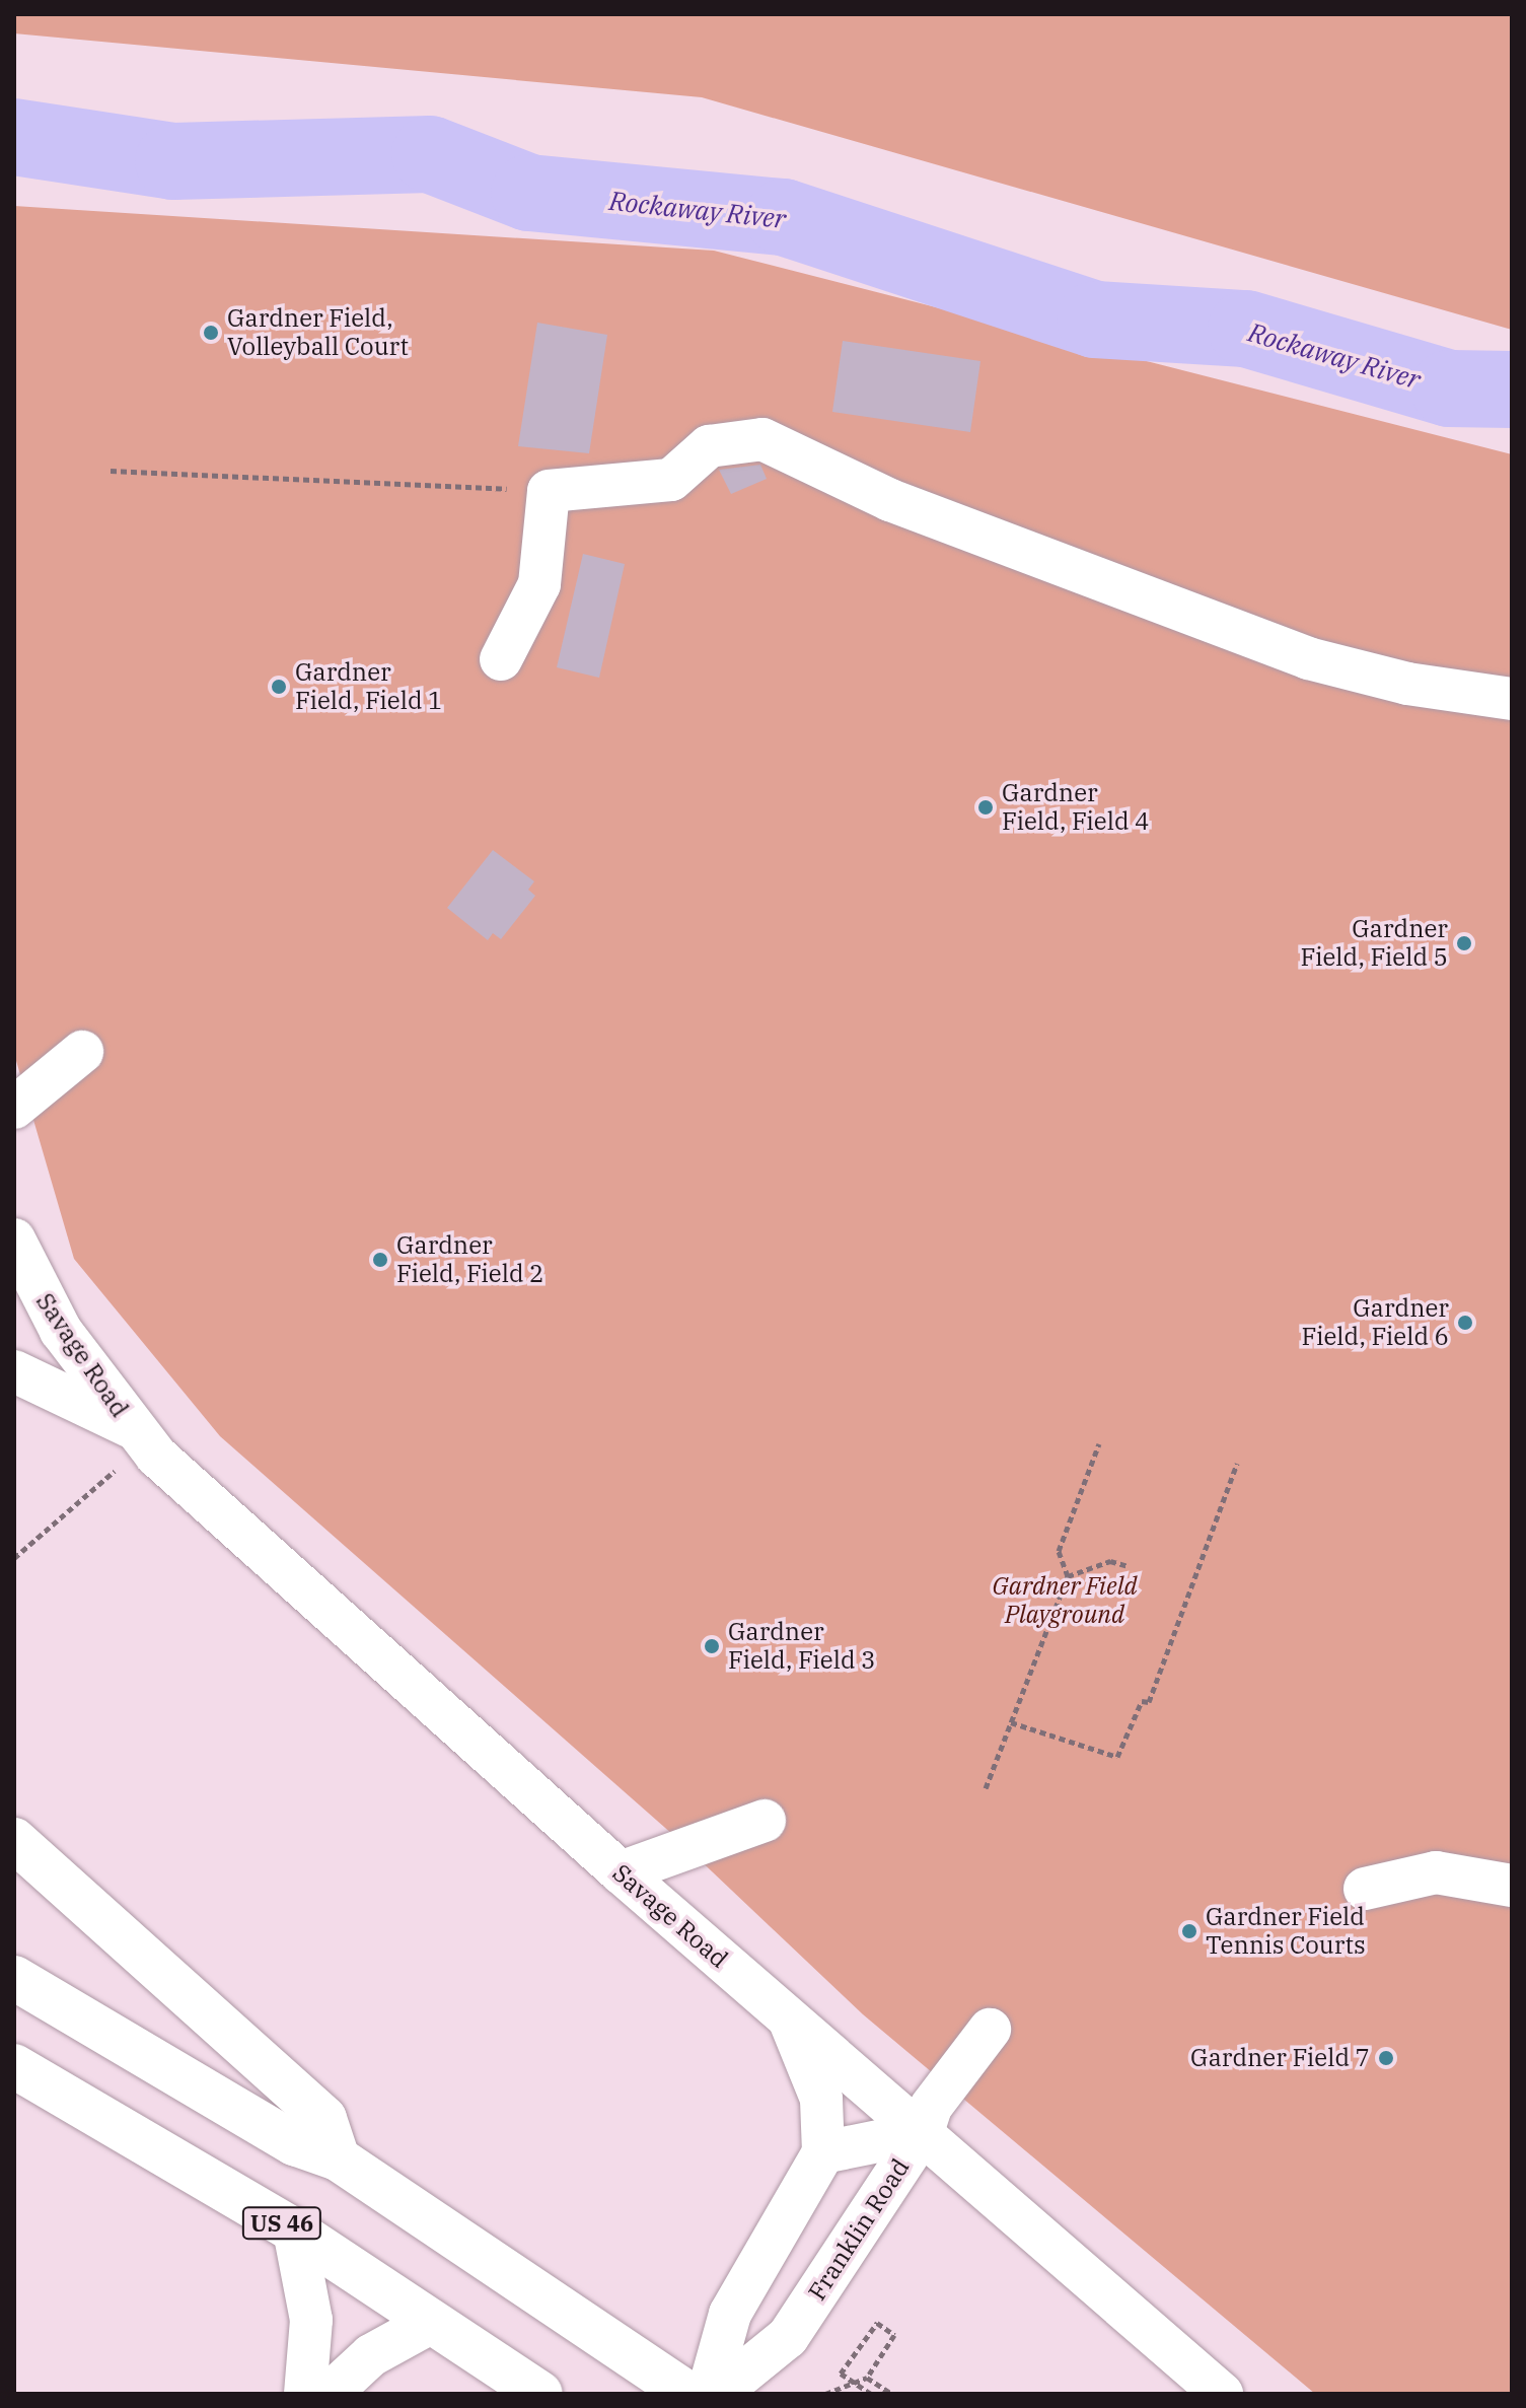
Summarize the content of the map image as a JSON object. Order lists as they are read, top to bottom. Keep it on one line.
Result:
{"streets":{"main road":["US 46"],"street":["Savage Road","Franklin Road"]},"crossings":[["Savage Road","Franklin Road"]],"water":["Rockaway River"],"parks":["Gardner Field Playground"],"places":["Gardner Field, Volleyball Court","Gardner Field, Field 1","Gardner Field, Field 4","Gardner Field, Field 5","Gardner Field, Field 2","Gardner Field, Field 6","Gardner Field, Field 3","Gardner Field Tennis Courts","Gardner Field 7"]}
